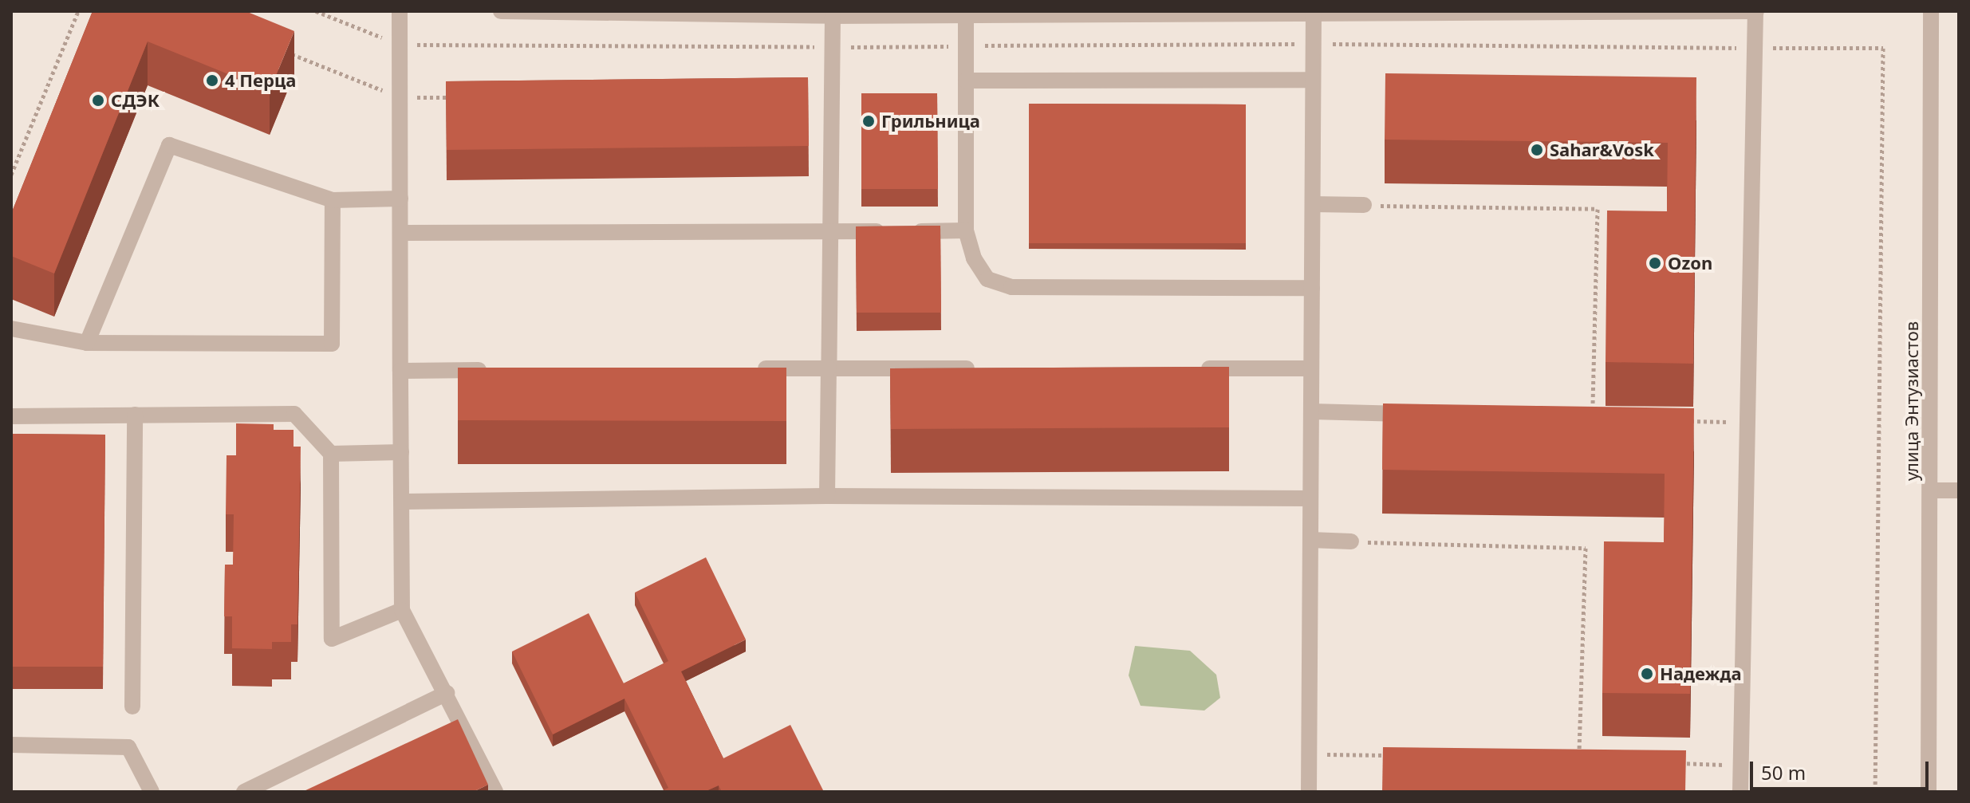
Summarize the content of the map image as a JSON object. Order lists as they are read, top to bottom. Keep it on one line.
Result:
{"streets":{"street":["улица Энтузиастов"]},"places":["4 Перца","СДЭК","Грильница","Sahar&Vosk","Ozon","Надежда"],"scale_bar":"50 m"}
